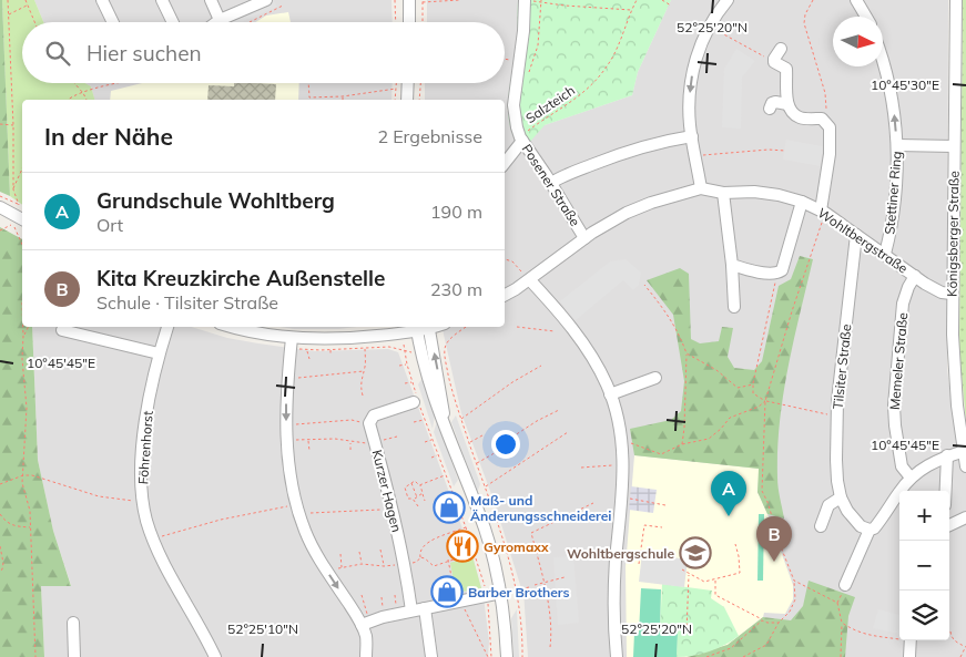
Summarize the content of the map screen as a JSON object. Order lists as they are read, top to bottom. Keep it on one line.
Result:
{"streets":{"street":["Posener Straße","Stettiner Ring","Königsberger Straße","Wohltbergstraße","Memeler Straße","Tilsiter Straße","Föhrenhorst","Kurzer Hagen"],"path":["Salzteich"]},"crossings":[["Salzteich","Posener Straße"],["Posener Straße","Wohltbergstraße"],["Stettiner Ring","Wohltbergstraße"],["Königsberger Straße","Wohltbergstraße"],["Wohltbergstraße","Memeler Straße"],["Wohltbergstraße","Tilsiter Straße"]],"one_way":["Stettiner Ring"],"places":{"shop":["Maß- und Änderungsschneiderei","Barber Brothers"],"restaurant":["Gyromaxx"],"school or university":["Wohltbergschule"]},"north":"right","page":{"search":"Hier suchen","heading":["In der Nähe","2 Ergebnisse"],"list":[{"mark":"A","name":"Grundschule Wohltberg","note":"Ort","value":"190 m"},{"mark":"B","name":"Kita Kreuzkirche Außenstelle","note":"Schule · Tilsiter Straße","value":"230 m"}],"pins":["A","B"],"map_buttons":["+","−"]},"coordinates":["52°25'20\"N","10°45'30\"E","10°45'45\"E","52°25'10\"N"]}
